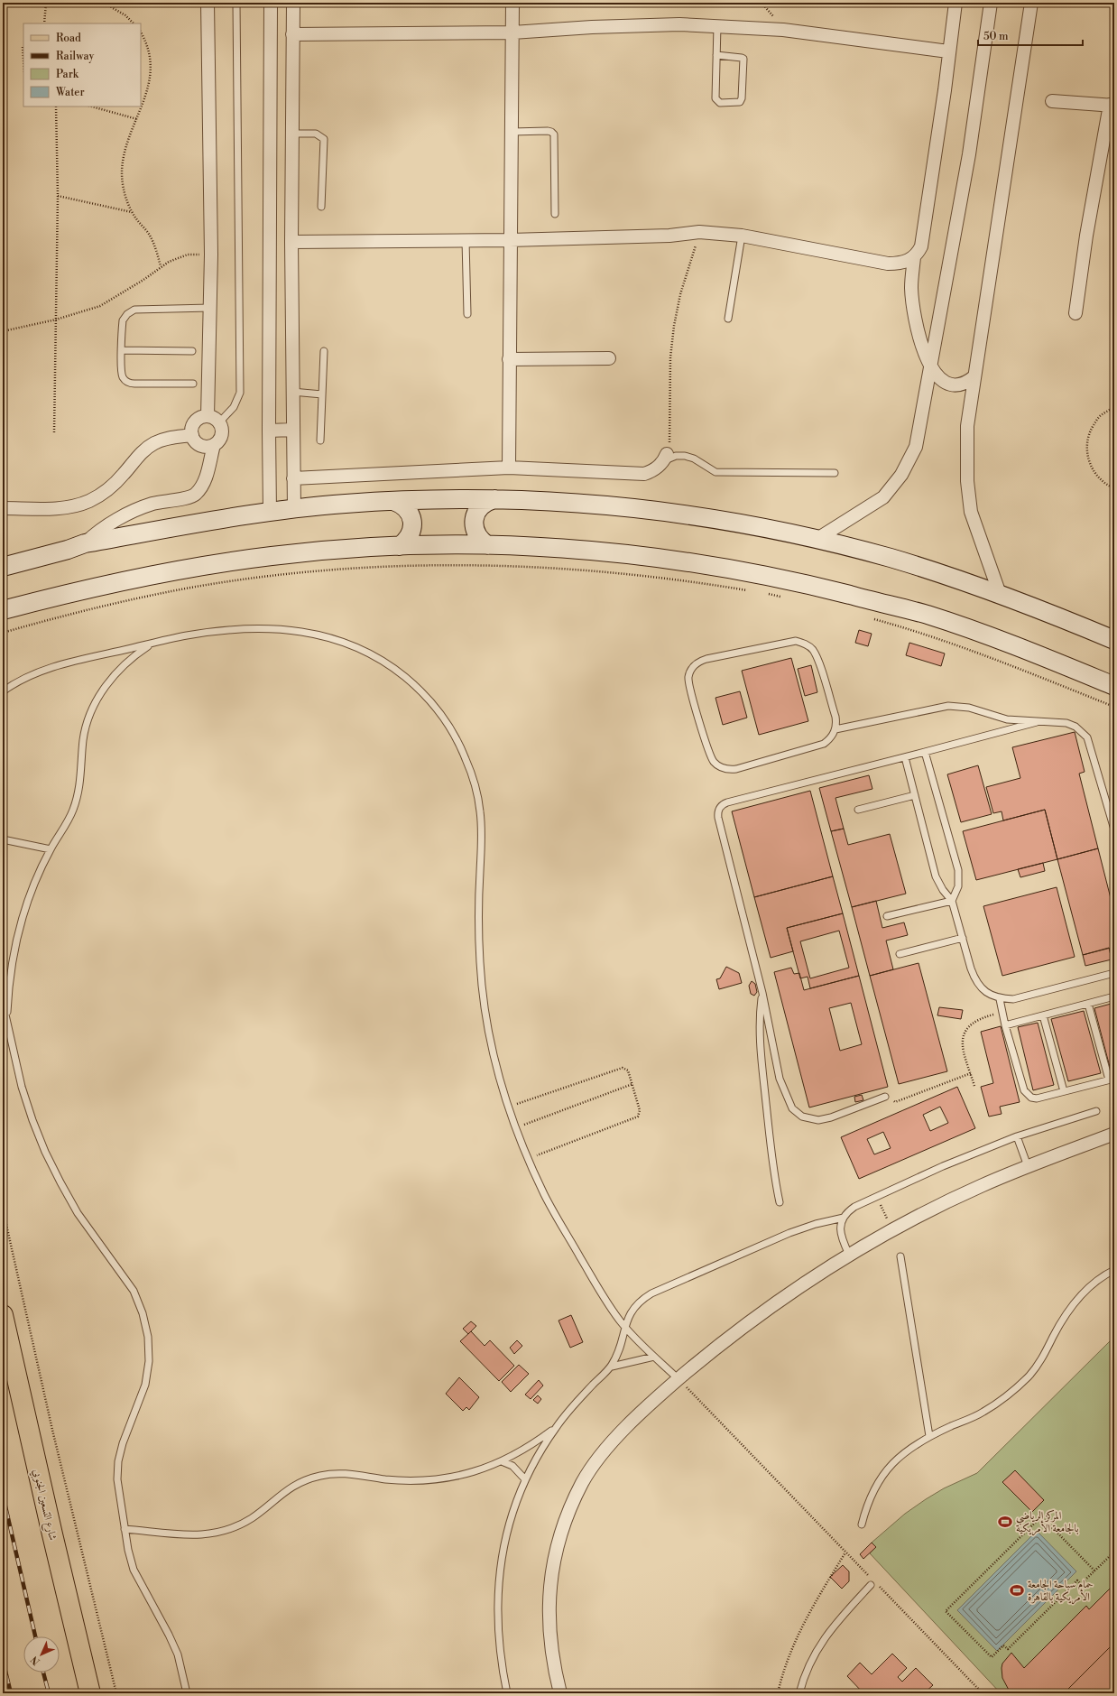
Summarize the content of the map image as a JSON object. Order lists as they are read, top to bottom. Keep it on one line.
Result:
{"streets":{"main road":["شارع التسعين الجنوبي"]},"places":{"sports":["المركز الرياضي بالجامعة الأمريكية","حمام سباحة الجامعة الأمريكية بالقاهرة"]},"legend":["Road","Railway","Park","Water"],"scale_bar":"50 m","north":"bottom left"}
